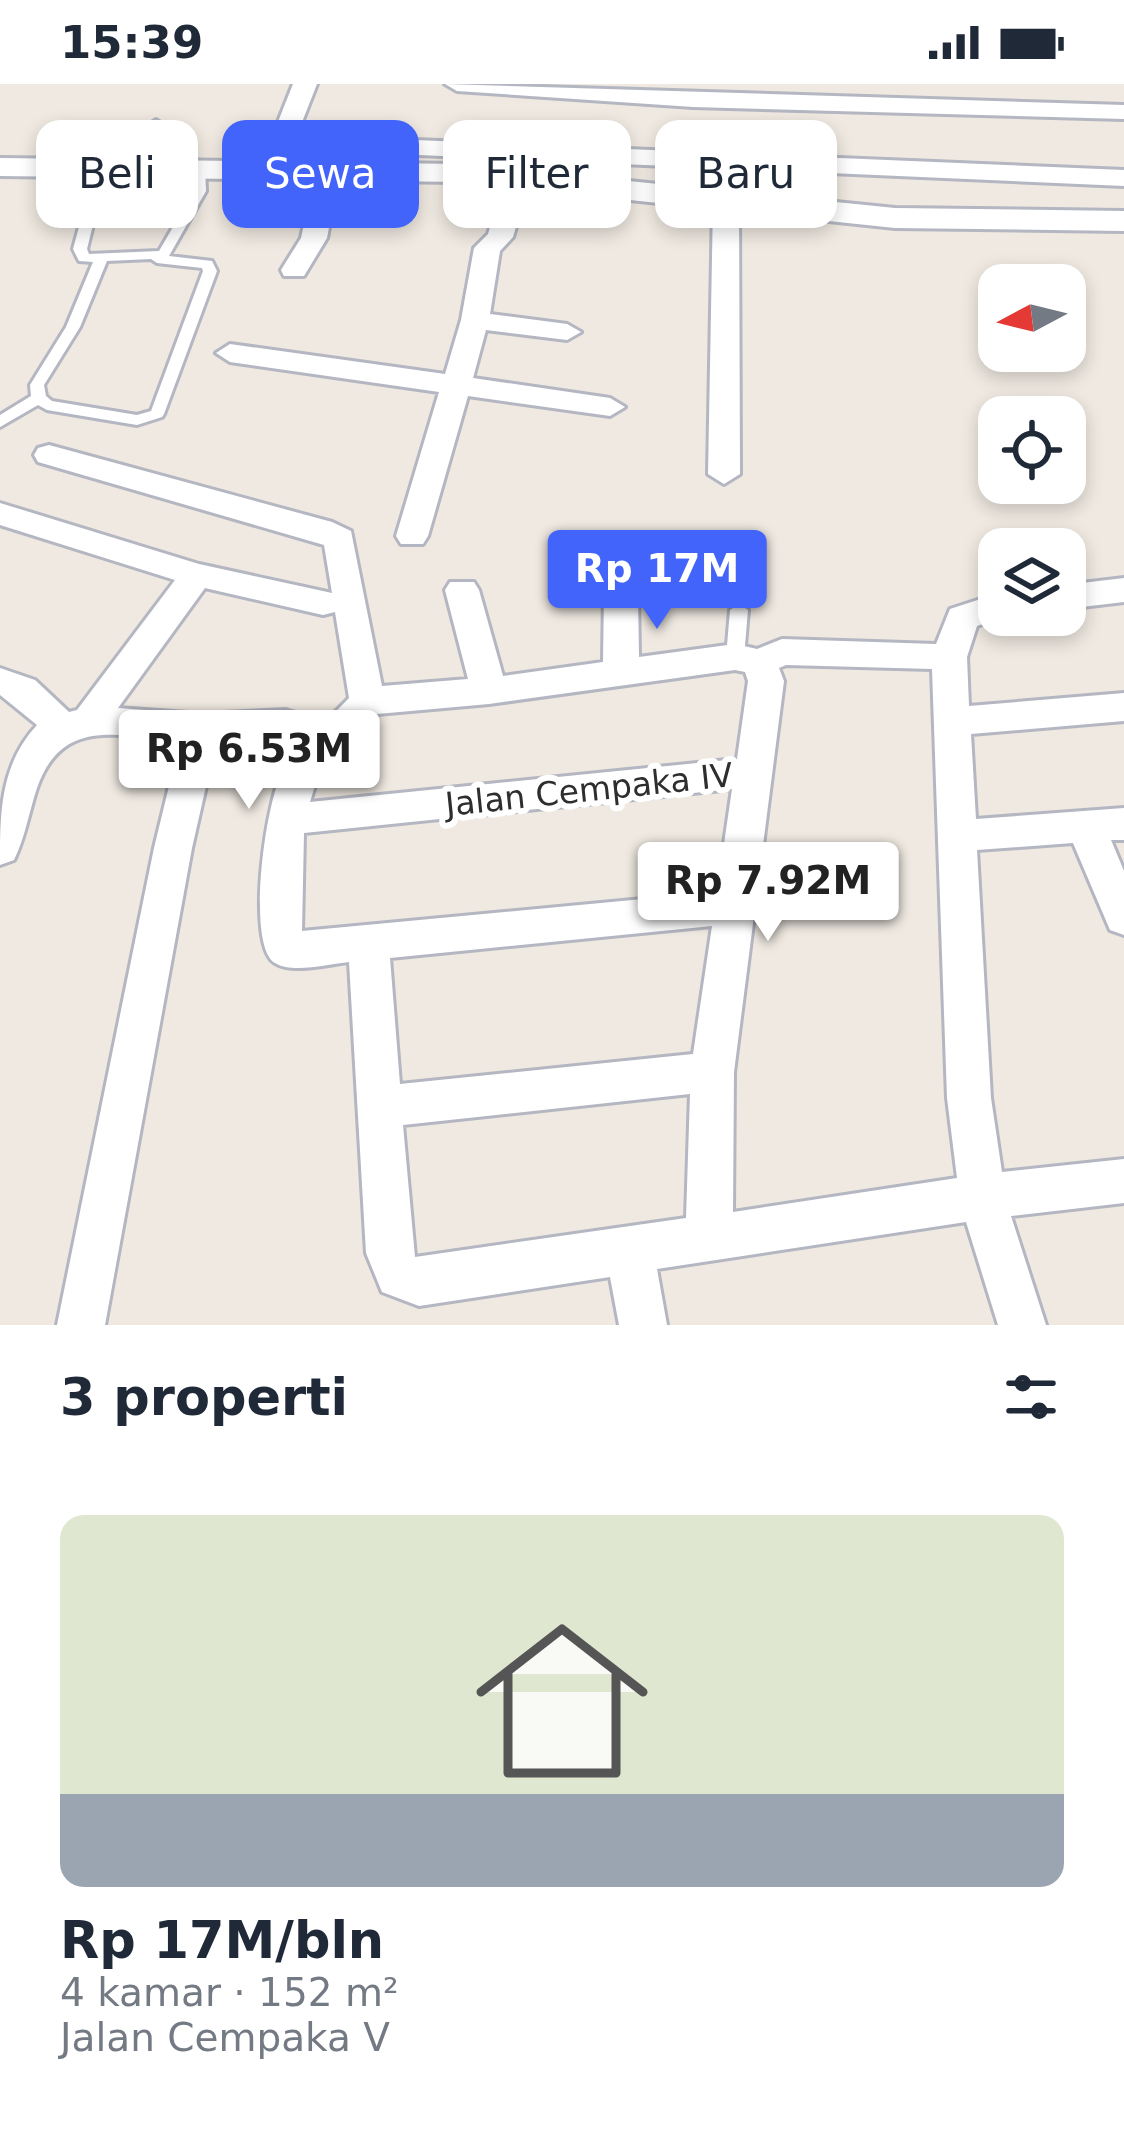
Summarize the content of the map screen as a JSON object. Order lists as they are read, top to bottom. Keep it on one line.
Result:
{"streets":{"street":["Jalan Cempaka IV"]},"north":"left","page":{"status":"15:39","chip":["Beli","Sewa","Filter","Baru"],"price":["Rp 17M","Rp 6.53M","Rp 7.92M"],"heading":"3 properti","list":[{"name":"Rp 17M/bln","note":"4 kamar · 152 m² · Jalan Cempaka V"}]}}
